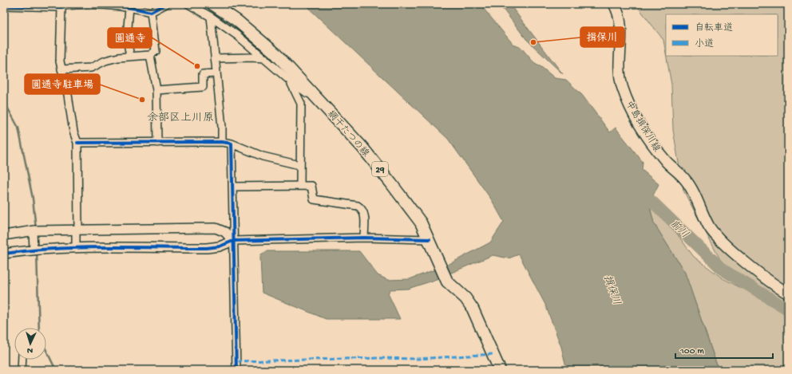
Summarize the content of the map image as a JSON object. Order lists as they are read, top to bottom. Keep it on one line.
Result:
{"streets":{"main road":["中島揖保川線","網干たつの線","29"]},"districts":["余部区上川原"],"water":["前川","揖保川"],"places":["揖保川","圓通寺","圓通寺駐車場"],"legend":["自転車道","小道"],"scale_bar":"100 m","north":"bottom"}
